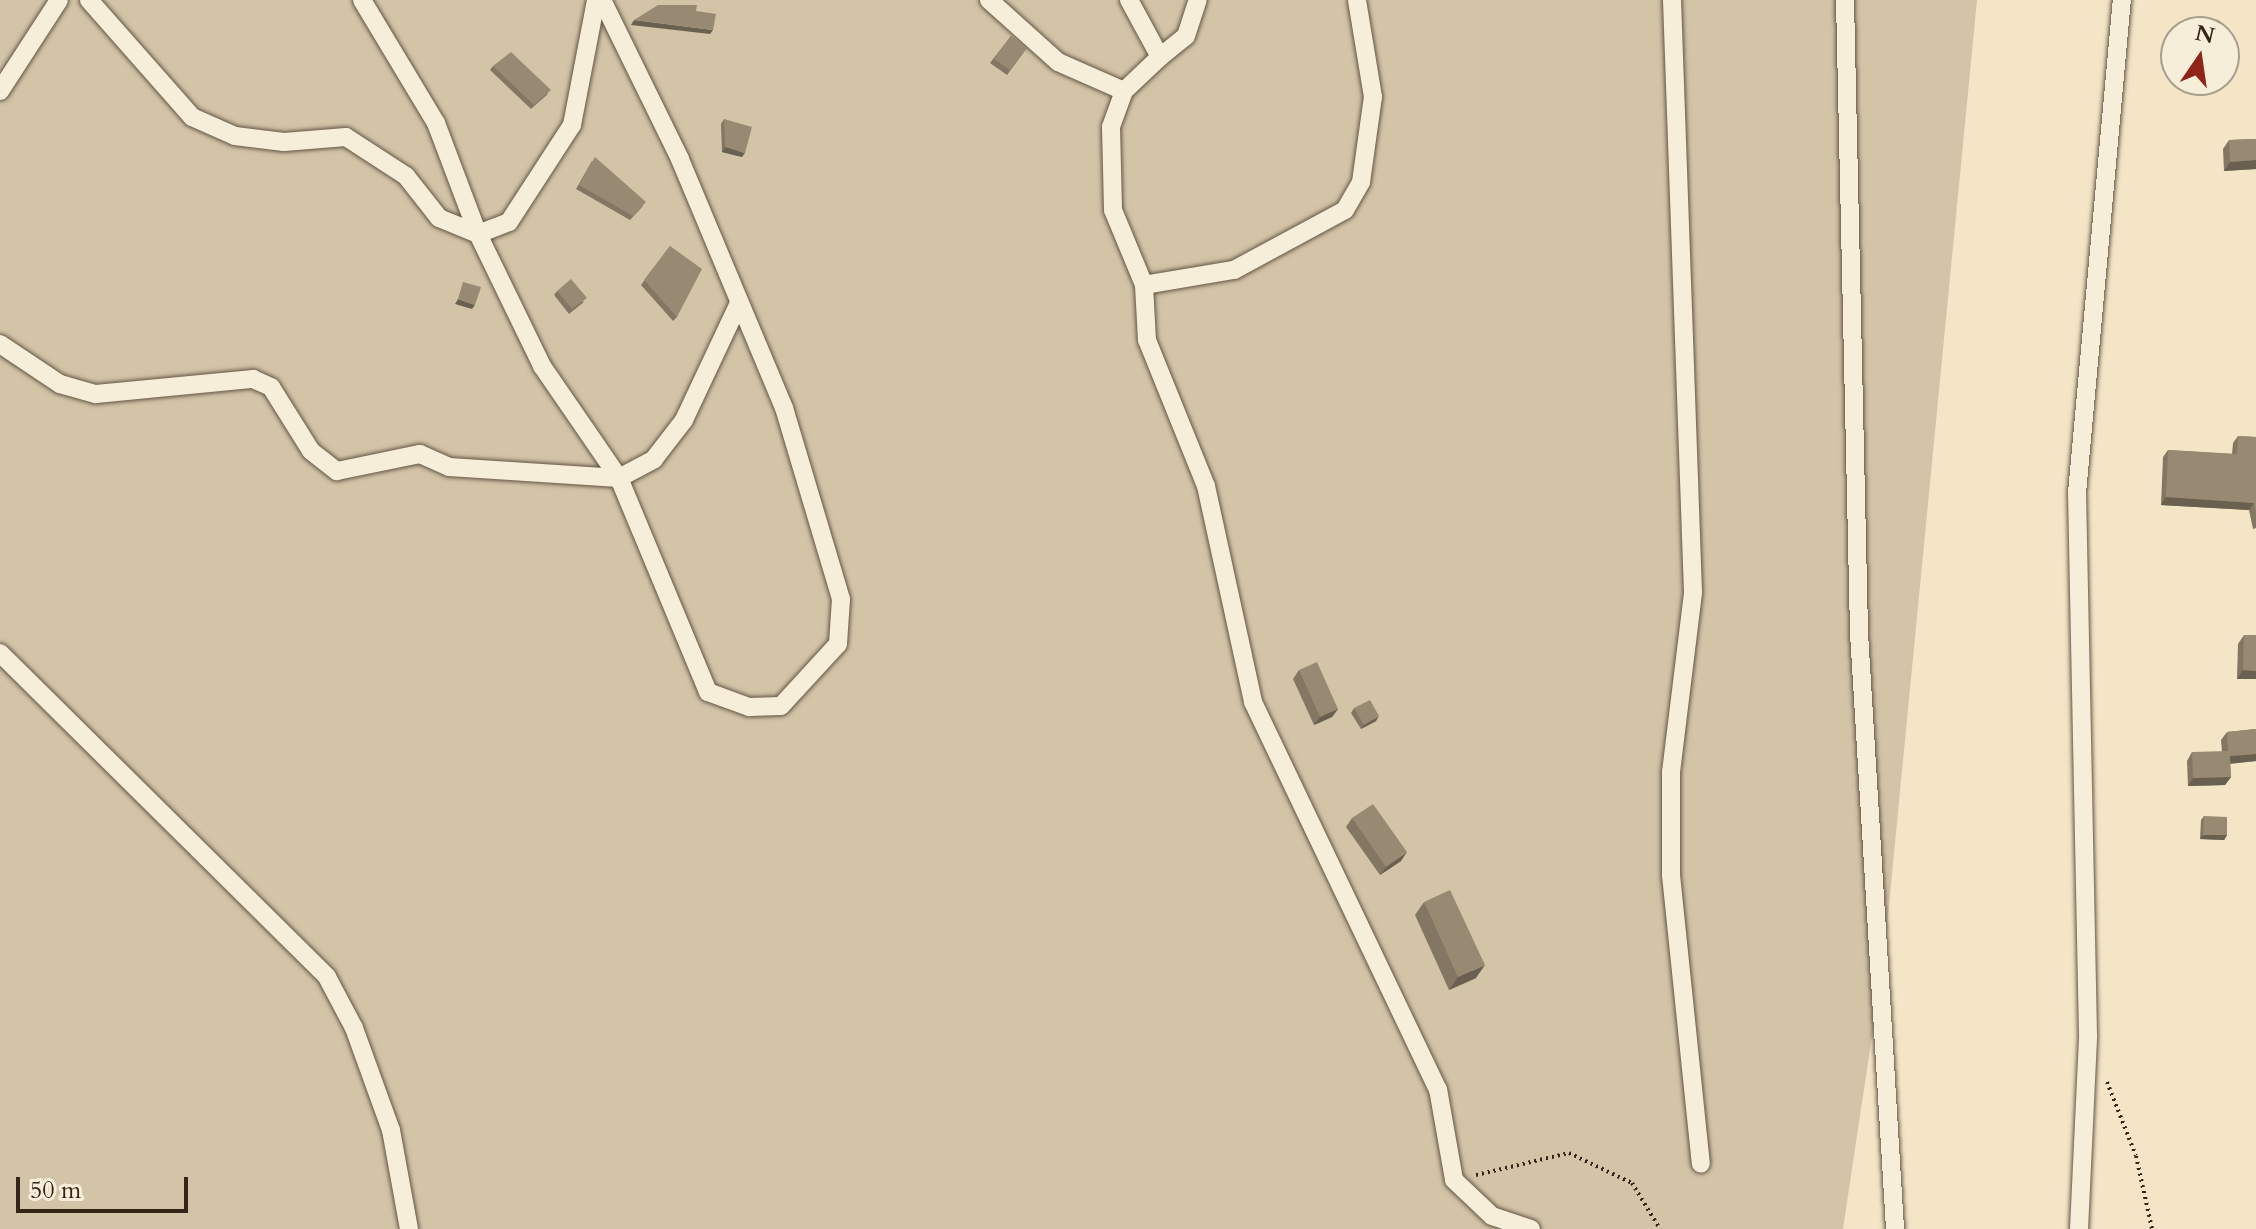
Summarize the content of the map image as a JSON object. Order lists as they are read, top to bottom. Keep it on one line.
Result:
{"scale_bar":"50 m","north":"top"}
